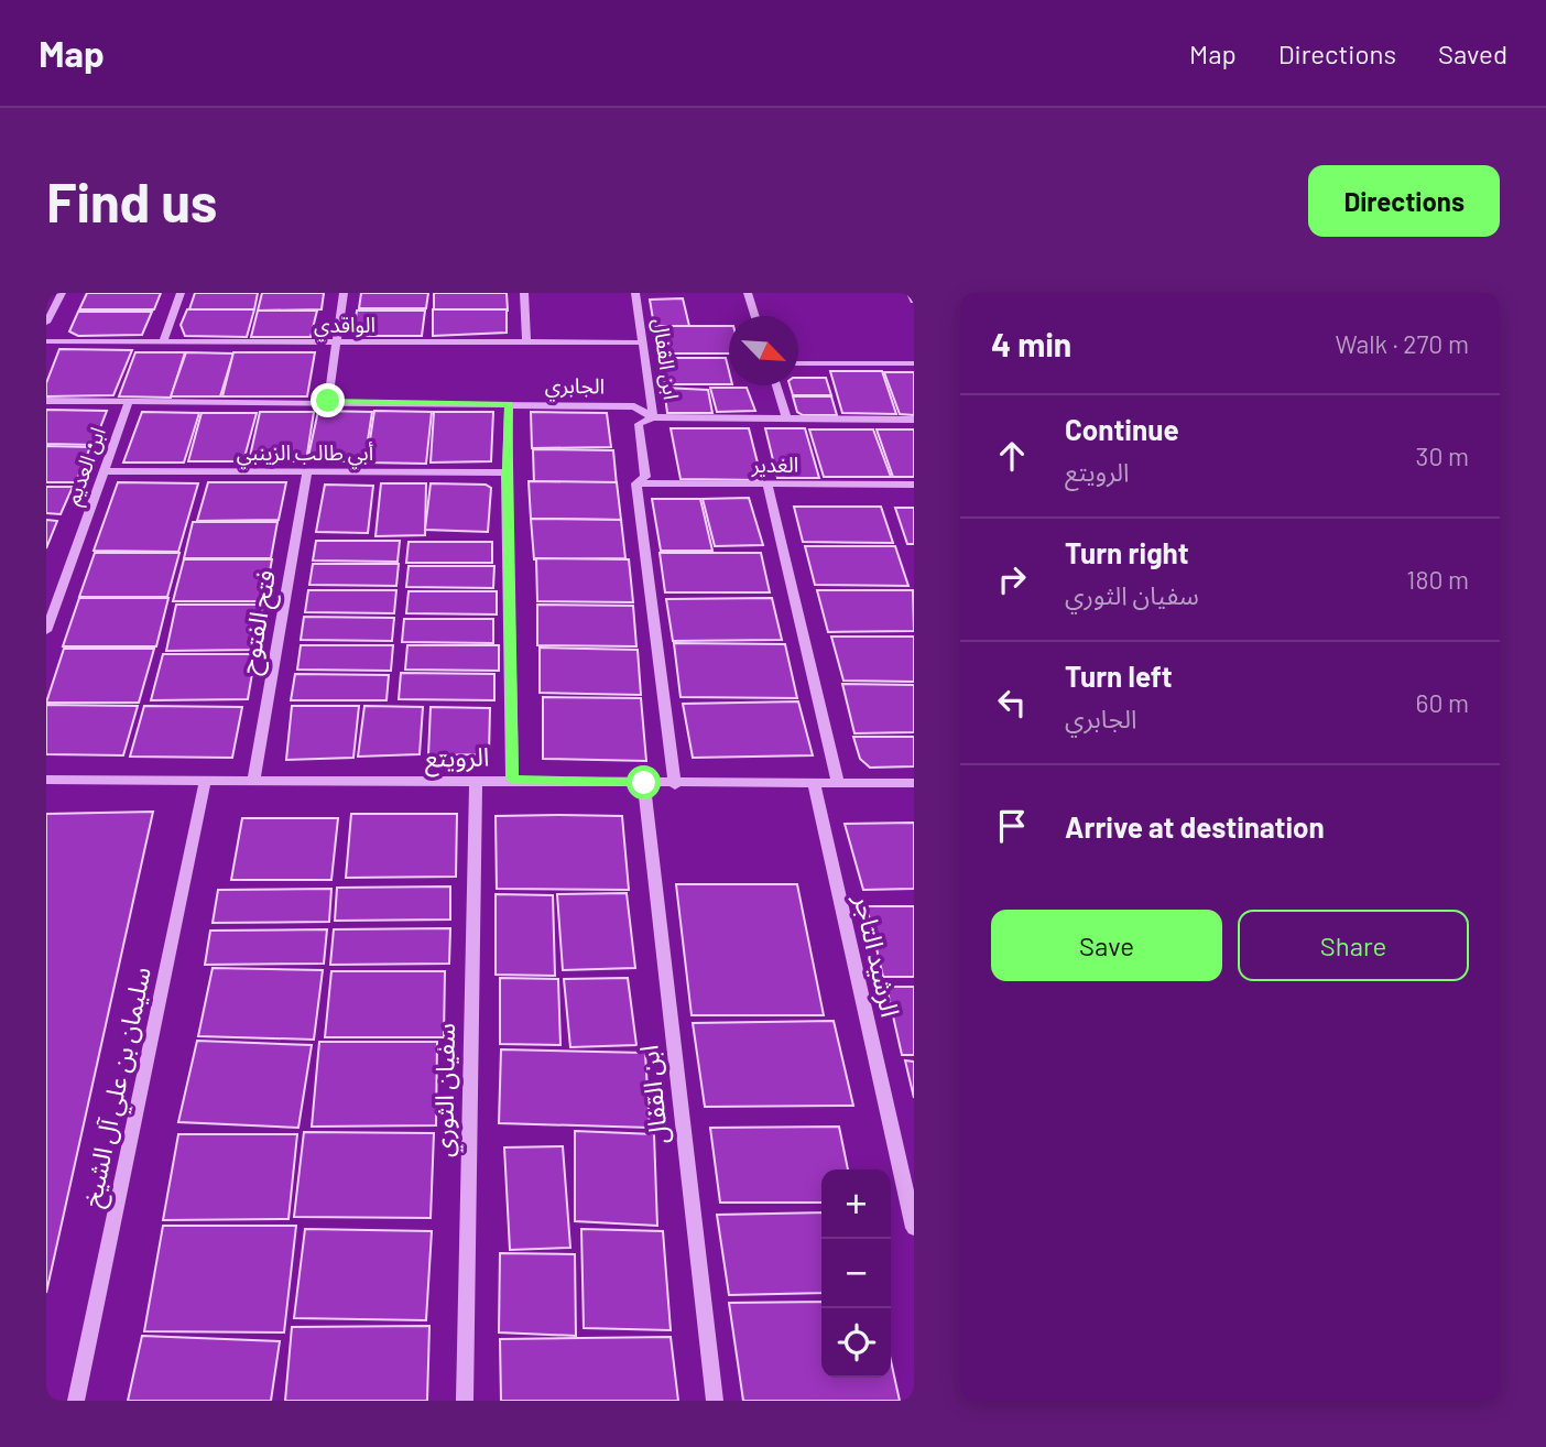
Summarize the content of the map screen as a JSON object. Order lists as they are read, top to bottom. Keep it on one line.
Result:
{"streets":{"street":["الواقدي","ابن القفال","الجابري","أبي طالب الزينبي","الغدير","ابن العديم","فتح الفتوح","الرويتع","الرشيد التاجر","سليمان بن علي آل الشيخ","سفيان الثوري"]},"crossings":[["الواقدي","ابن القفال"],["ابن القفال","الجابري"],["ابن القفال","الغدير"],["ابن القفال","الرويتع"],["الجابري","ابن العديم"],["أبي طالب الزينبي","ابن العديم"],["أبي طالب الزينبي","فتح الفتوح"],["فتح الفتوح","الرويتع"],["الرويتع","الرشيد التاجر"],["الرويتع","سليمان بن علي آل الشيخ"],["الرويتع","سفيان الثوري"]],"north":"bottom right","page":{"header":"Map","nav":["Map","Directions","Saved"],"buttons":["Directions",["Save","Share"]],"title":"Find us","heading":["4 min","Walk · 270 m"],"list":[["Continue","الرويتع","30 m"],["Turn right","سفيان الثوري","180 m"],["Turn left","الجابري","60 m"],"Arrive at destination"],"map_buttons":["+","−"]}}
